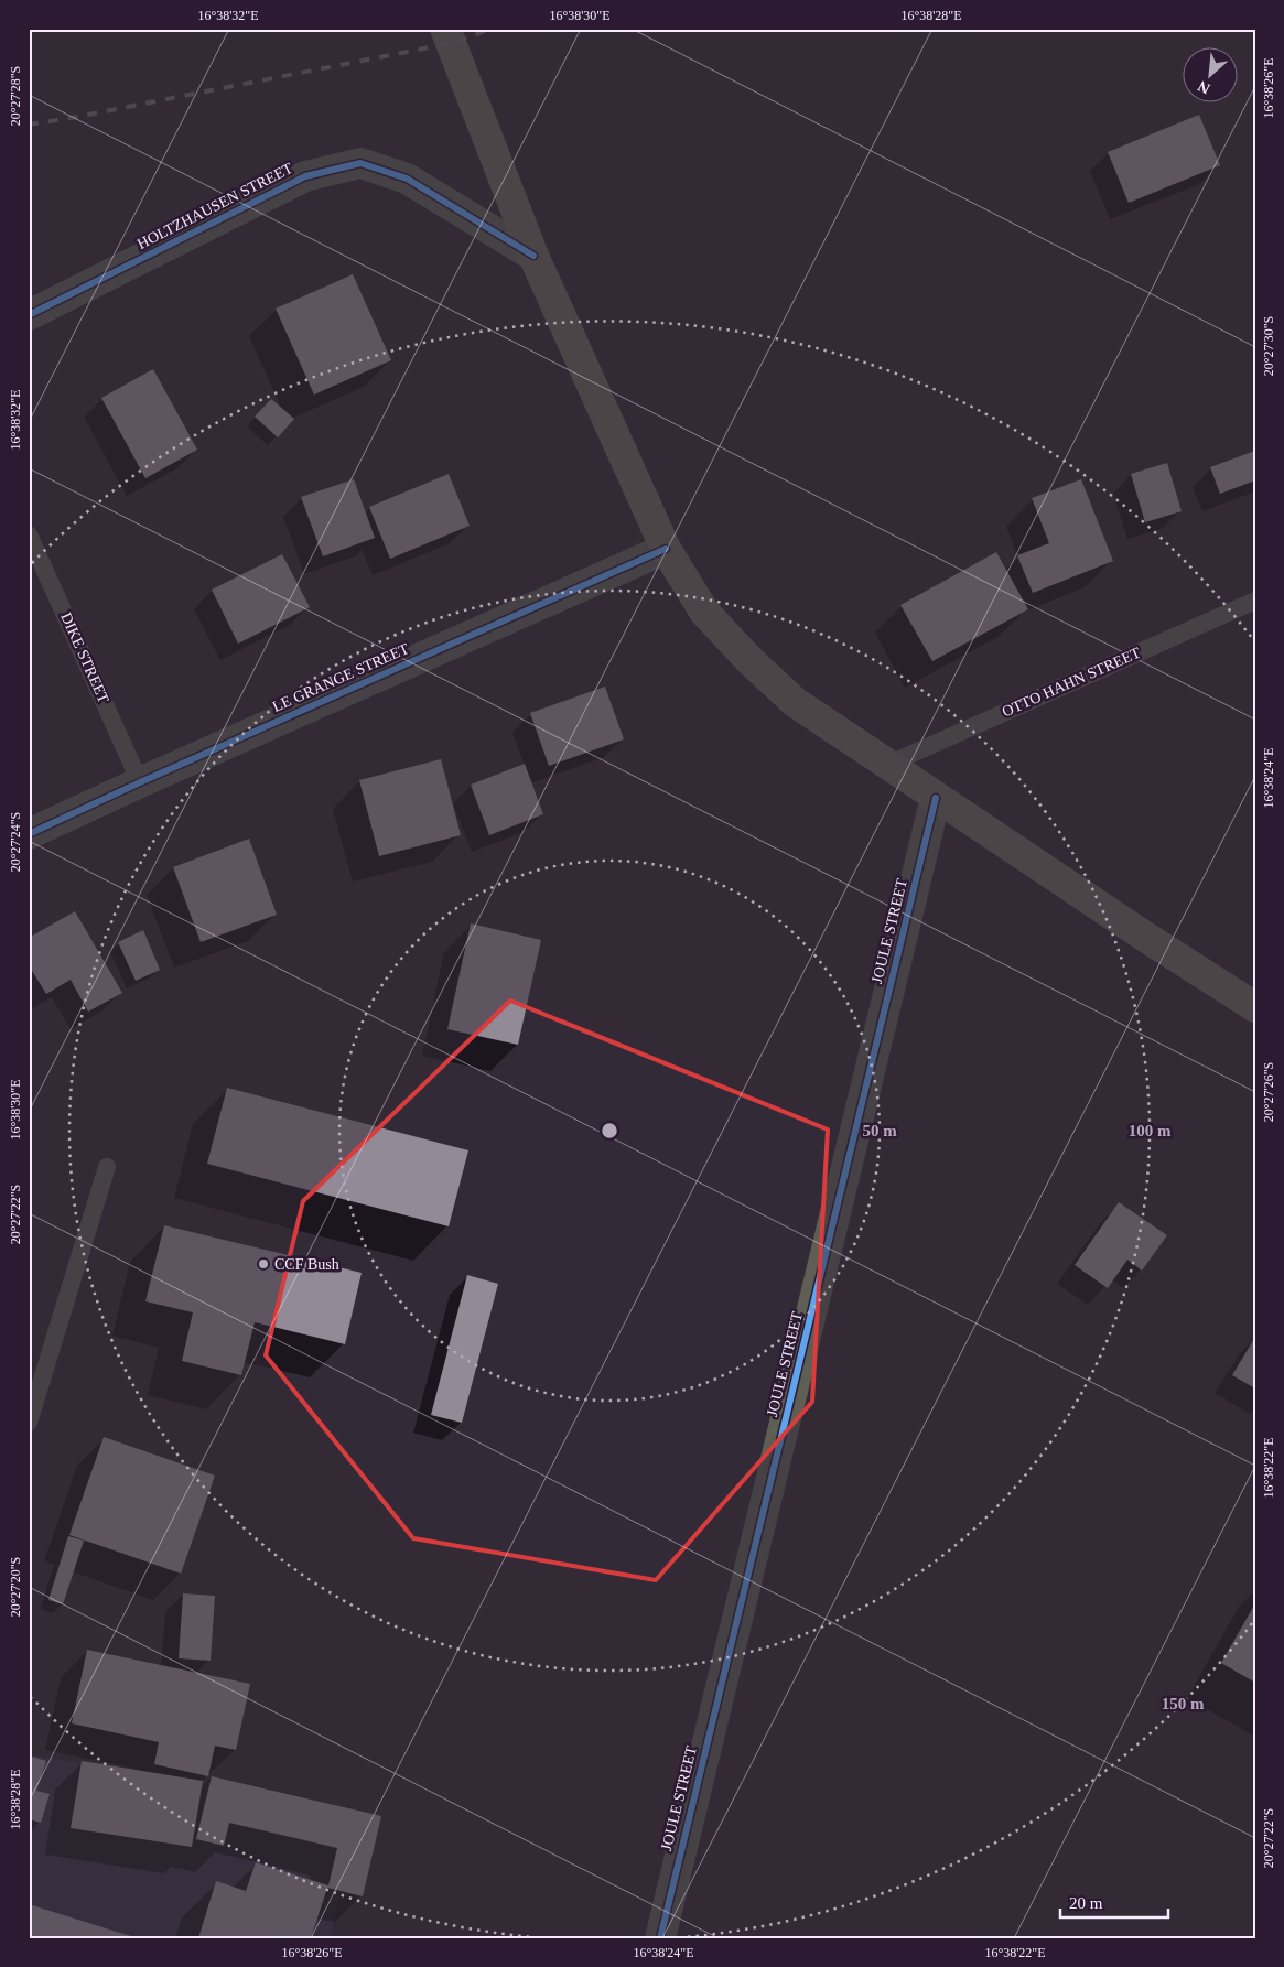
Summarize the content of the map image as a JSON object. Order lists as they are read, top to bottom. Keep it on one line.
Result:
{"streets":{"street":["HOLTZHAUSEN STREET","LE GRANGE STREET","JOULE STREET"],"lane":["DIKE STREET","OTTO HAHN STREET"]},"crossings":[["DIKE STREET","LE GRANGE STREET"]],"places":["CCF Bush"],"scale_bar":"20 m","north":"bottom left","coordinates":["16°38'32\"E","16°38'30\"E","16°38'28\"E","16°38'26\"E","20°27'28\"S","20°27'30\"S","16°38'24\"E","20°27'24\"S","20°27'26\"S","20°27'22\"S","16°38'22\"E","20°27'20\"S"],"rings":["50 m","100 m","150 m"]}
